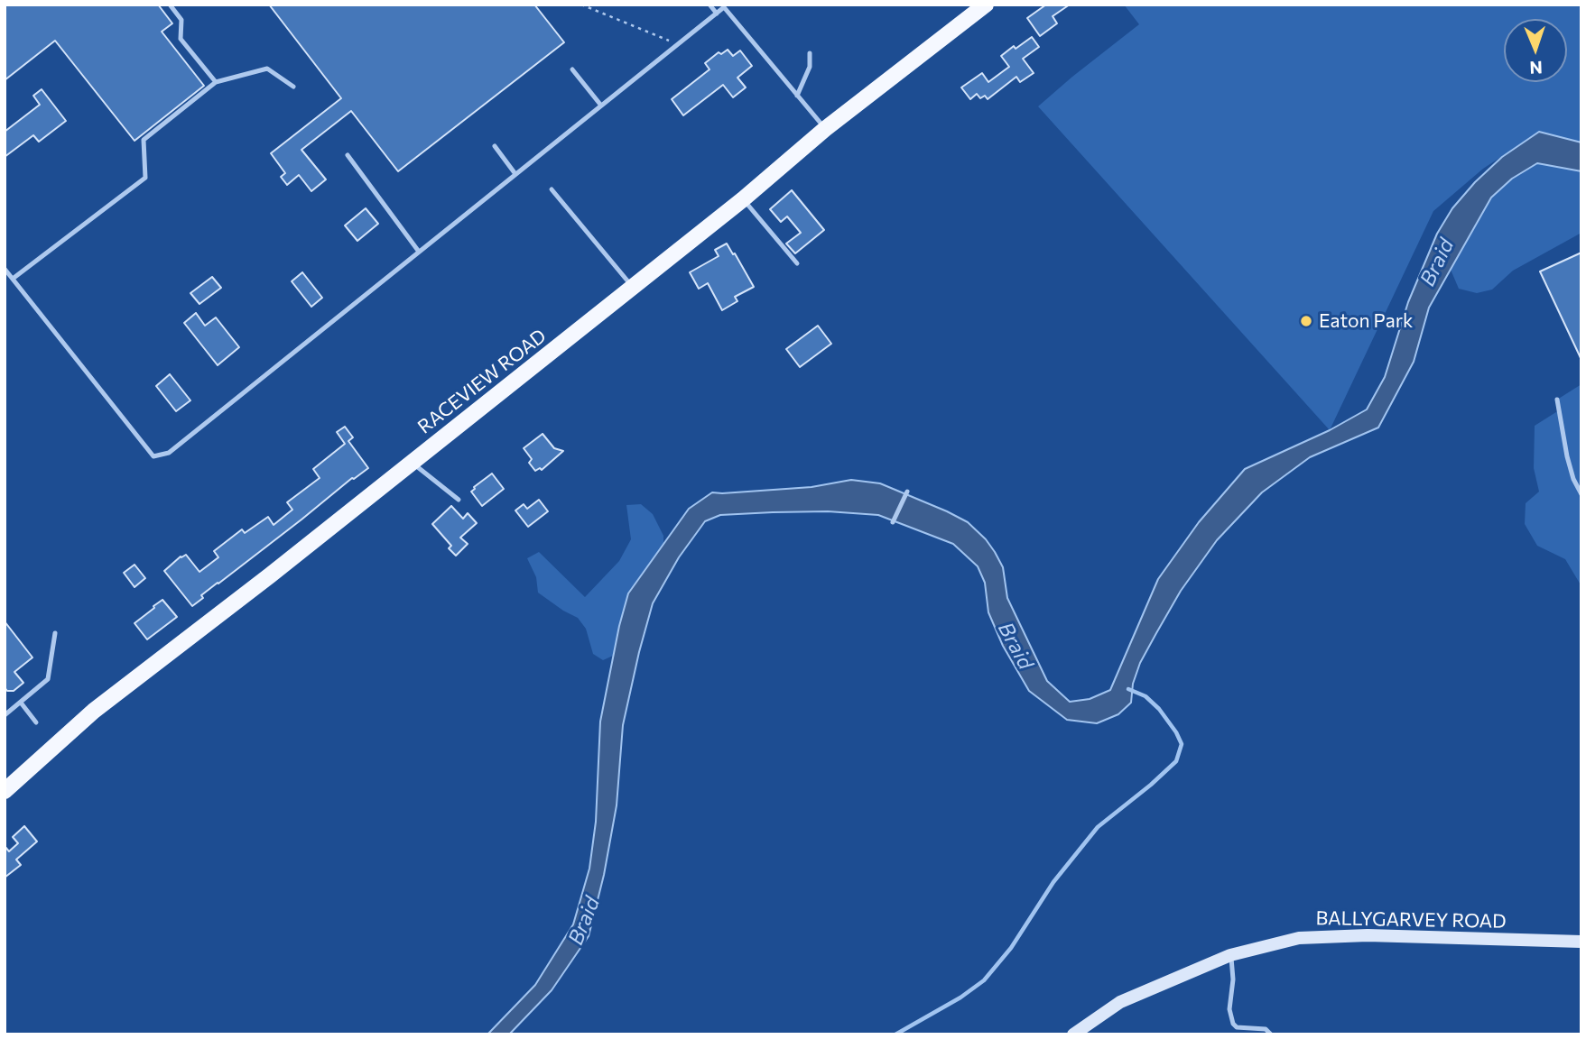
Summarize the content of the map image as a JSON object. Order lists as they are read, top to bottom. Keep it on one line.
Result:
{"streets":{"main road":["RACEVIEW ROAD"],"street":["BALLYGARVEY ROAD"]},"water":["Braid"],"places":["Eaton Park"],"north":"bottom"}
